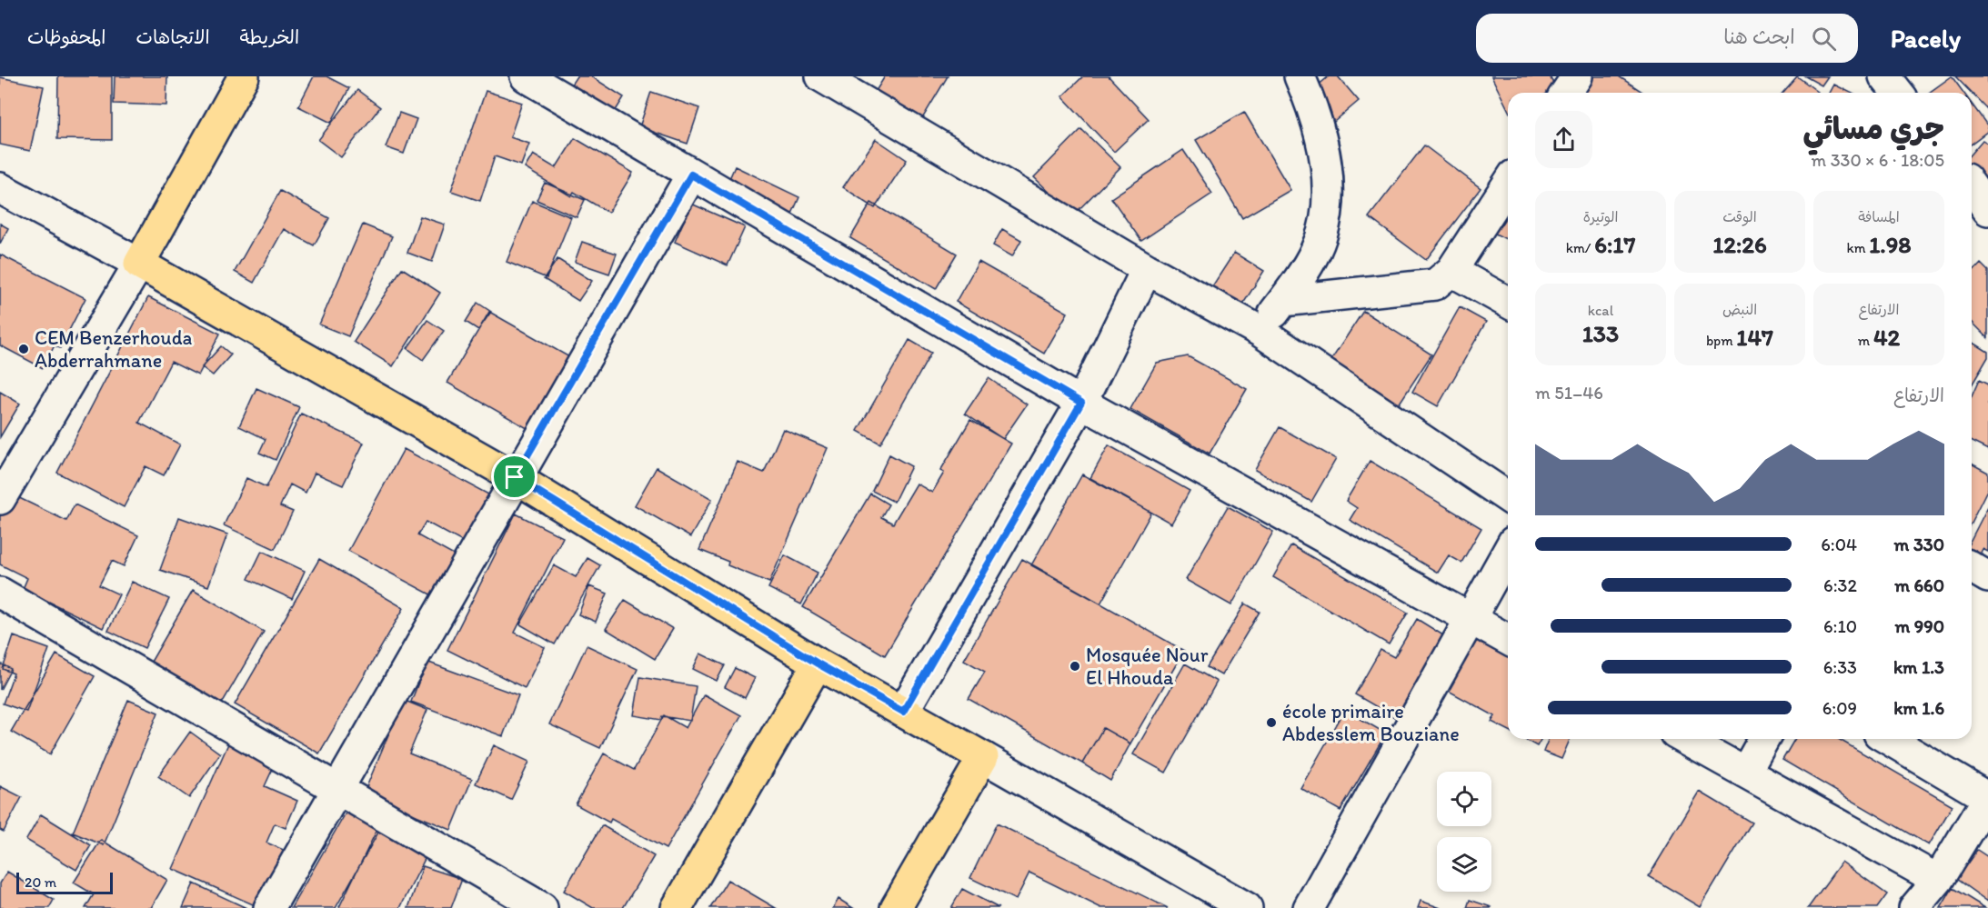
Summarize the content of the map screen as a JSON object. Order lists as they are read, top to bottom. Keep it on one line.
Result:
{"places":["CEM Benzerhouda Abderrahmane","Mosquée Nour El Hhouda","école primaire Abdesslem Bouziane"],"scale_bar":"20 m","page":{"header":"Pacely","search":"ابحث هنا","nav":["الخريطة","الاتجاهات","المحفوظات"],"heading":["جري مسائي","18:05 · 6 × 330 m"],"stats":[["المسافة","1.98 km"],["الوقت","12:26"],["الوتيرة","6:17 /km"],["الارتفاع","42 m"],["النبض","147 bpm"],["kcal","133"]],"chart":["الارتفاع","46–51 m"],"list":[{"name":"330 m","note":"6:04"},{"name":"660 m","note":"6:32"},{"name":"990 m","note":"6:10"},{"name":"1.3 km","note":"6:33"},{"name":"1.6 km","note":"6:09"}],"scale":"20 m"}}
